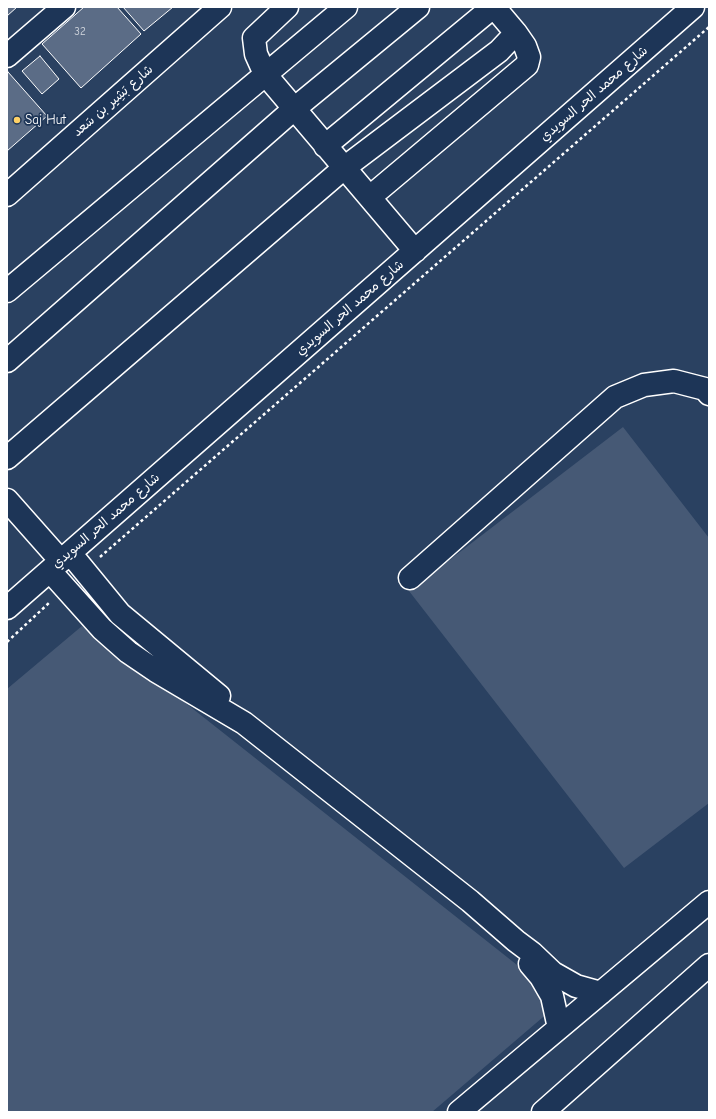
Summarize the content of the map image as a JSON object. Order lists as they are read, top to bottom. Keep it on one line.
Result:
{"streets":{"street":["شارع محمد الحر السويدي","شارع بَشِير بن سَعد"]},"places":["Saj Hut"],"house_numbers":["32"]}
